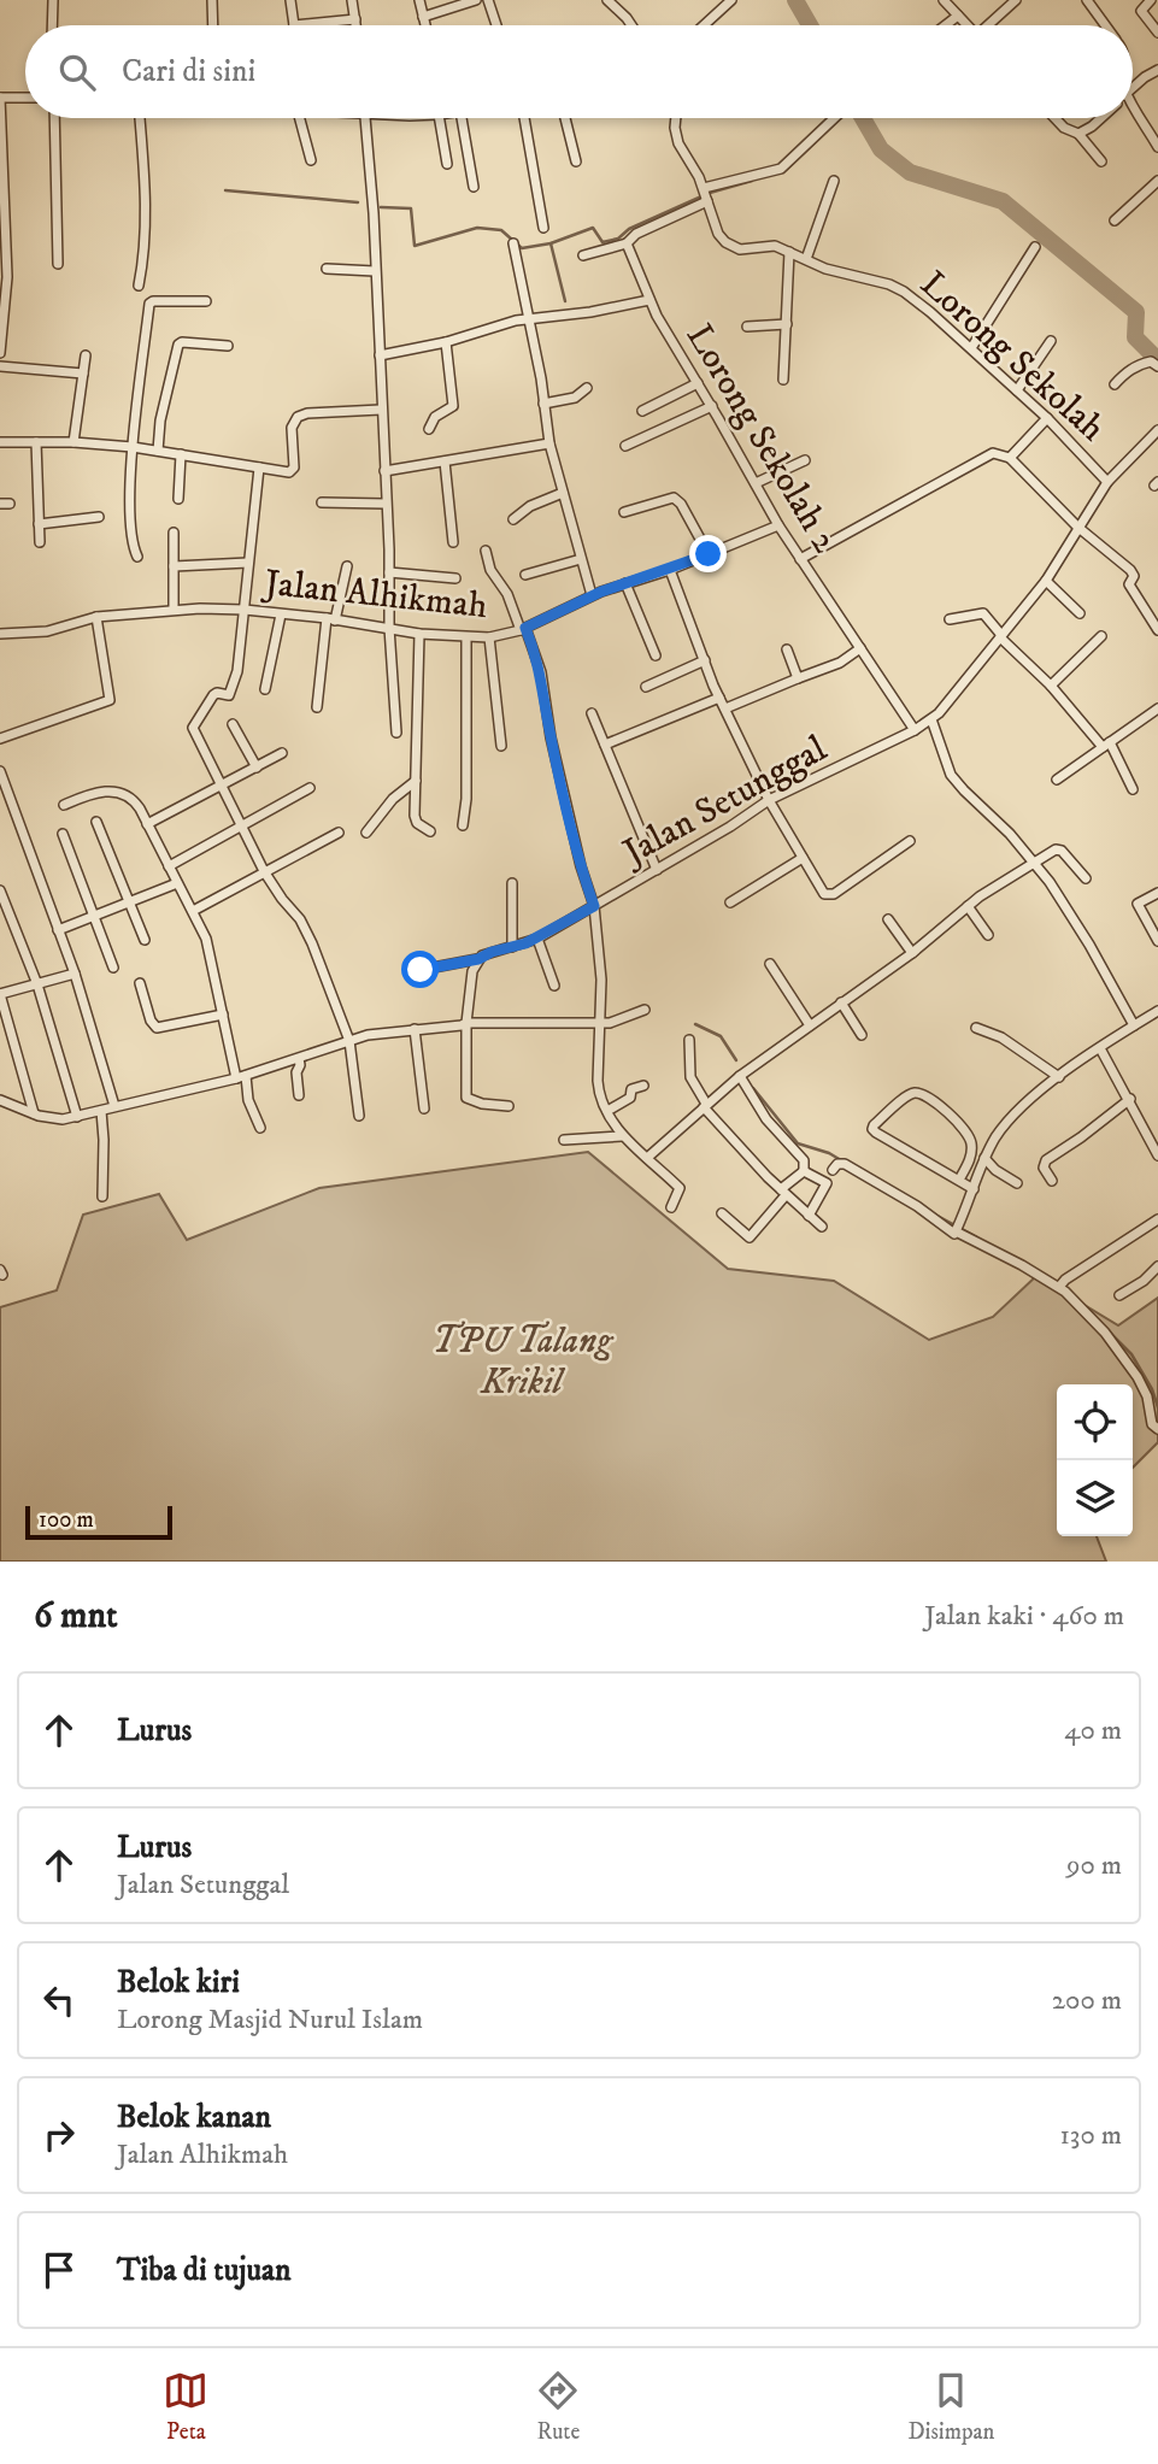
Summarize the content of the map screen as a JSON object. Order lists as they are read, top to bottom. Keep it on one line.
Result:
{"streets":{"street":["Lorong Sekolah","Lorong Sekolah 2","Jalan Alhikmah","Jalan Setunggal"]},"crossings":[["Lorong Sekolah","Jalan Setunggal"],["Lorong Sekolah 2","Jalan Alhikmah"],["Lorong Sekolah 2","Jalan Setunggal"]],"parks":["TPU Talang Krikil"],"scale_bar":"100 m","page":{"search":"Cari di sini","scale":"100 m","heading":["6 mnt","Jalan kaki · 460 m"],"list":[["Lurus","40 m"],["Lurus","Jalan Setunggal","90 m"],["Belok kiri","Lorong Masjid Nurul Islam","200 m"],["Belok kanan","Jalan Alhikmah","130 m"],"Tiba di tujuan"],"nav":["Peta","Rute","Disimpan"]}}
